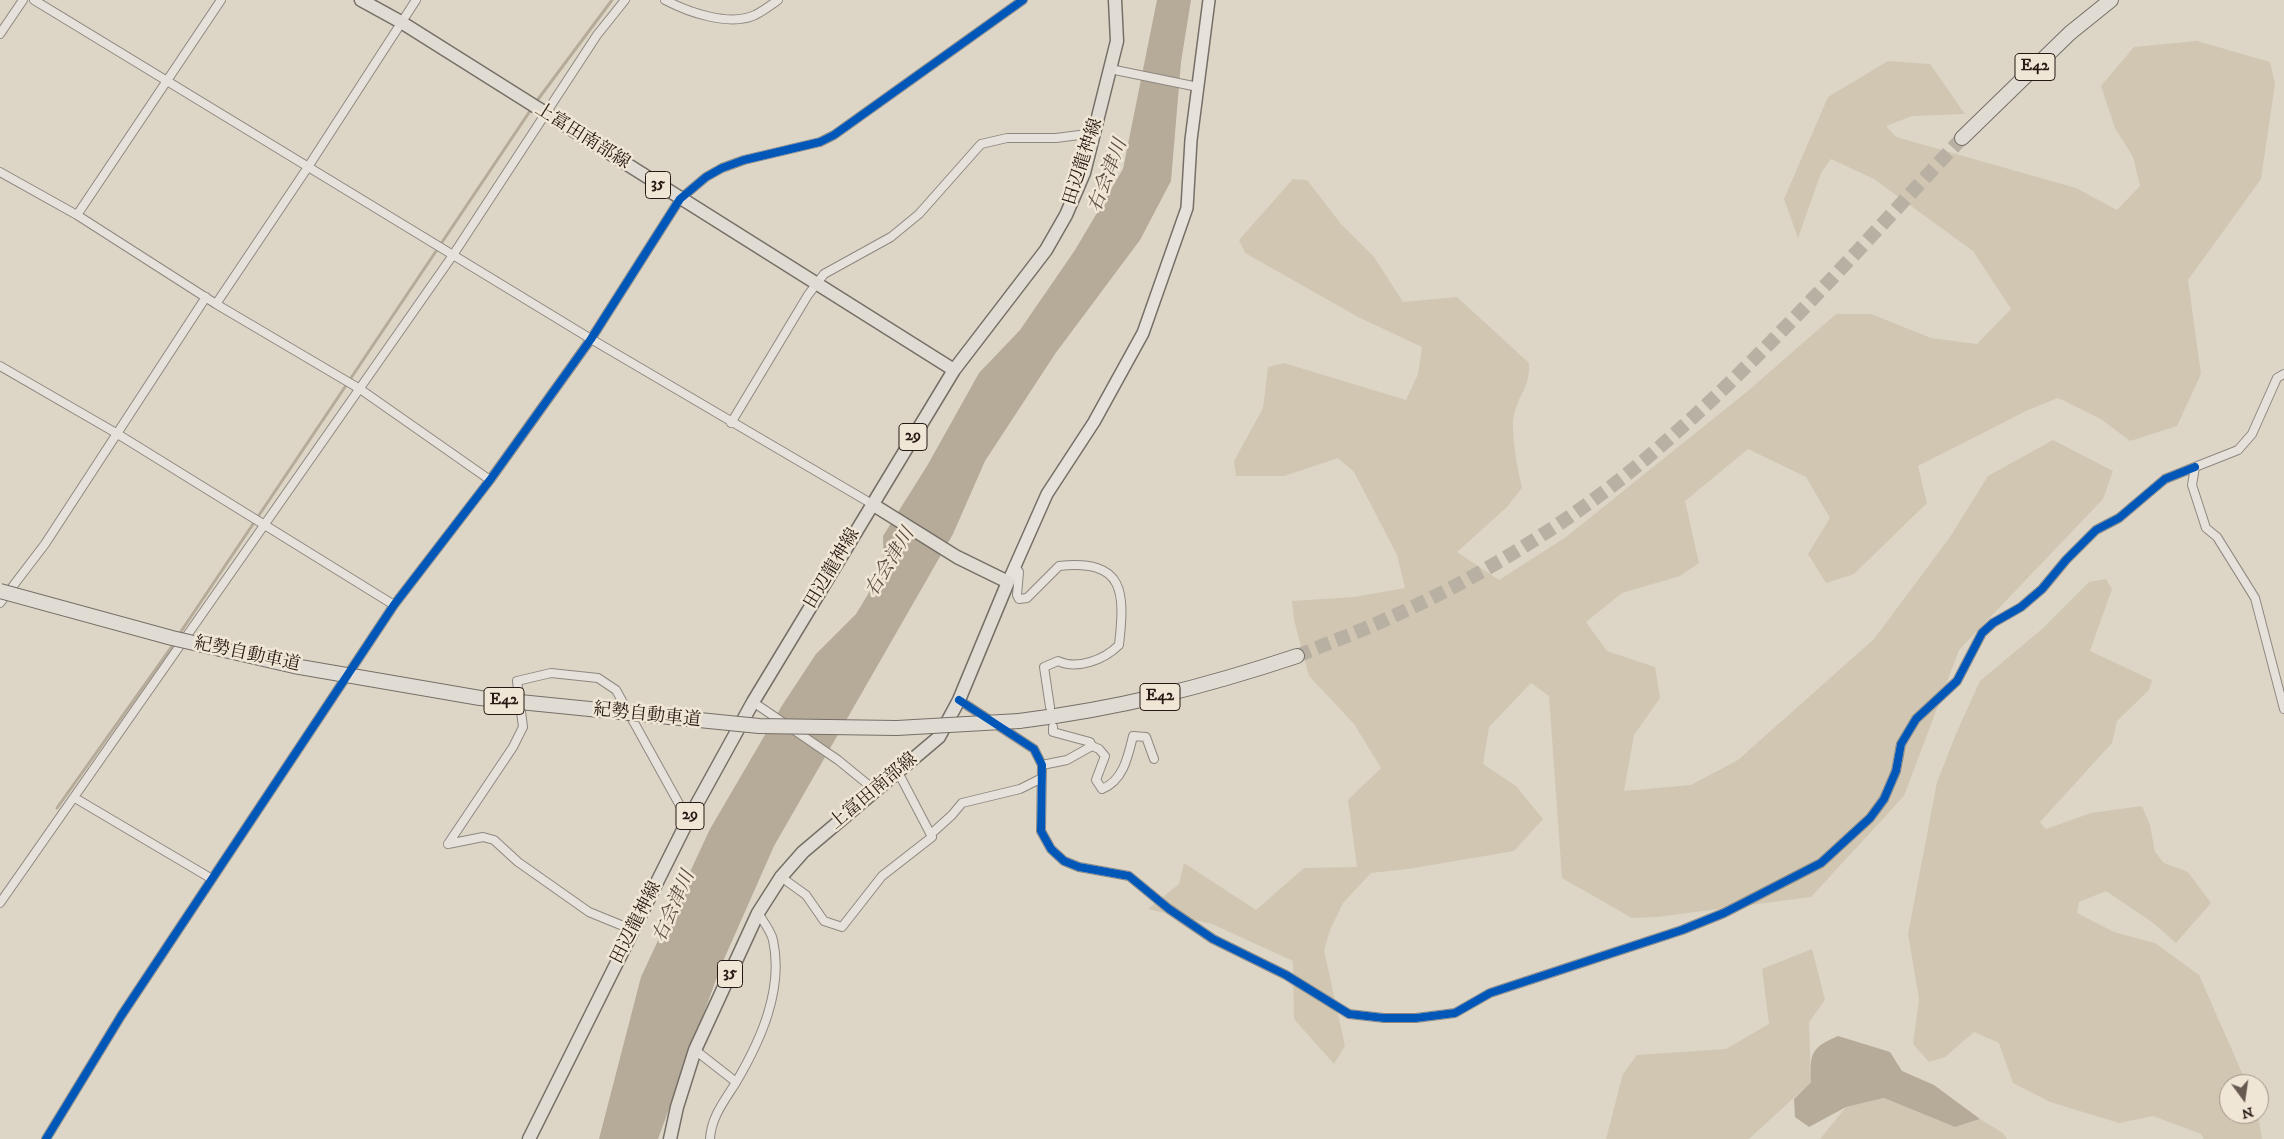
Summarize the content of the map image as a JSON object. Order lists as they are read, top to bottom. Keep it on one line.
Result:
{"streets":{"highway":["E42","紀勢自動車道"],"main road":["上富田南部線","田辺龍神線","35","29"]},"crossings":[["上富田南部線","田辺龍神線"]],"water":["右会津川"],"north":"bottom"}
